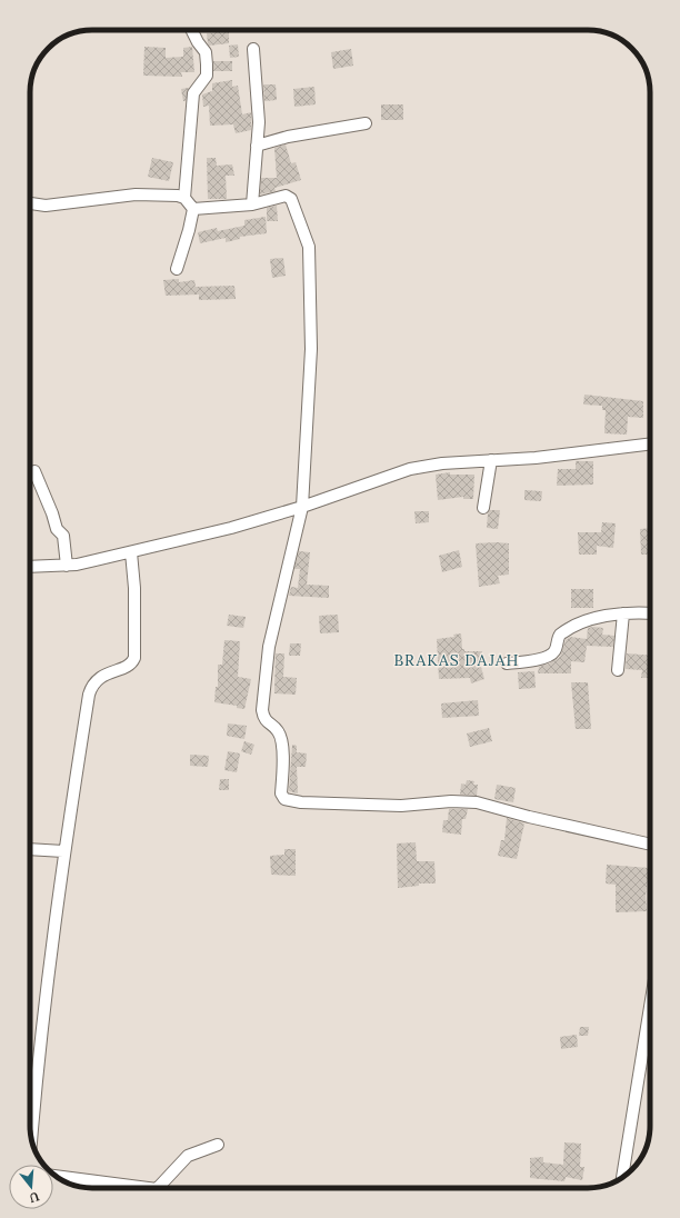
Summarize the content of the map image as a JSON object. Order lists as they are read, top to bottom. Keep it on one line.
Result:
{"districts":["BRAKAS DAJAH"],"north":"bottom"}
